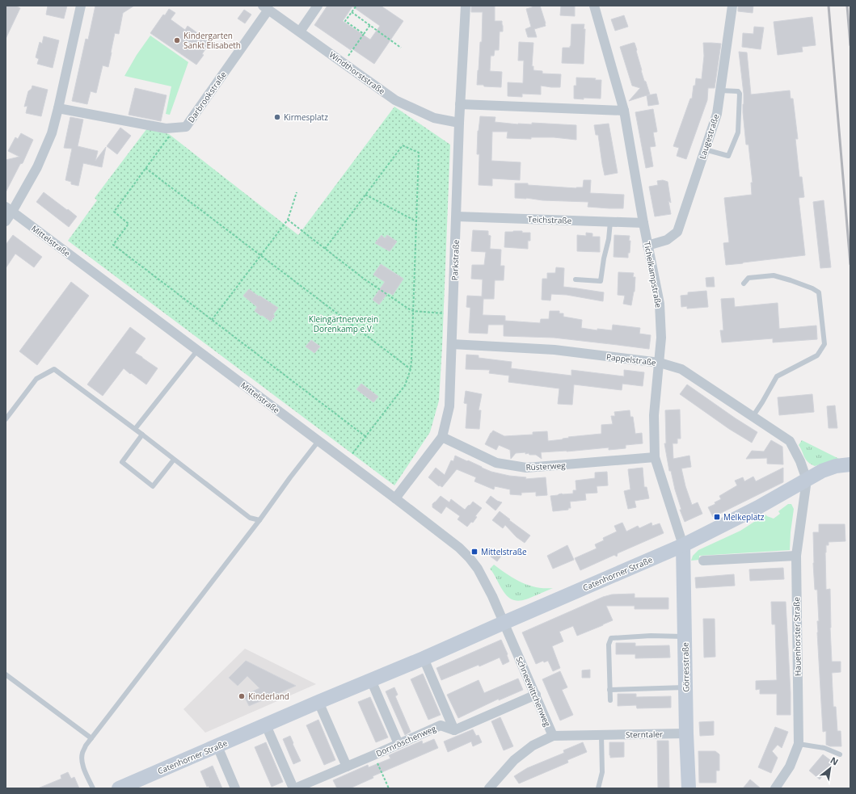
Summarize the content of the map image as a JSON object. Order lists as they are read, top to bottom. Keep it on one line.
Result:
{"streets":{"street":["Windthorststraße","Darbrookstraße","Laugestraße","Teichstraße","Mittelstraße","Parkstraße","Tichelkampstraße","Pappelstraße","Rüsterweg","Catenhorner Straße","Hauenhorster Straße","Görresstraße","Schneewittchenweg","Sterntaler","Dornröschenweg"]},"crossings":[["Windthorststraße","Darbrookstraße"],["Windthorststraße","Parkstraße"],["Laugestraße","Tichelkampstraße"],["Teichstraße","Parkstraße"],["Teichstraße","Tichelkampstraße"],["Mittelstraße","Parkstraße"],["Mittelstraße","Catenhorner Straße"],["Mittelstraße","Schneewittchenweg"],["Parkstraße","Pappelstraße"],["Parkstraße","Rüsterweg"],["Tichelkampstraße","Pappelstraße"],["Tichelkampstraße","Rüsterweg"],["Tichelkampstraße","Catenhorner Straße"],["Tichelkampstraße","Görresstraße"],["Pappelstraße","Catenhorner Straße"],["Pappelstraße","Hauenhorster Straße"],["Catenhorner Straße","Hauenhorster Straße"],["Catenhorner Straße","Görresstraße"],["Catenhorner Straße","Schneewittchenweg"],["Görresstraße","Sterntaler"],["Schneewittchenweg","Sterntaler"]],"parks":["Kleingärtnerverein Dorenkamp e.V."],"places":{"other":["Kindergarten Sankt Elisabeth","Kirmesplatz","Kinderland"],"transit":["Melkeplatz","Mittelstraße"]},"north":"top right"}
